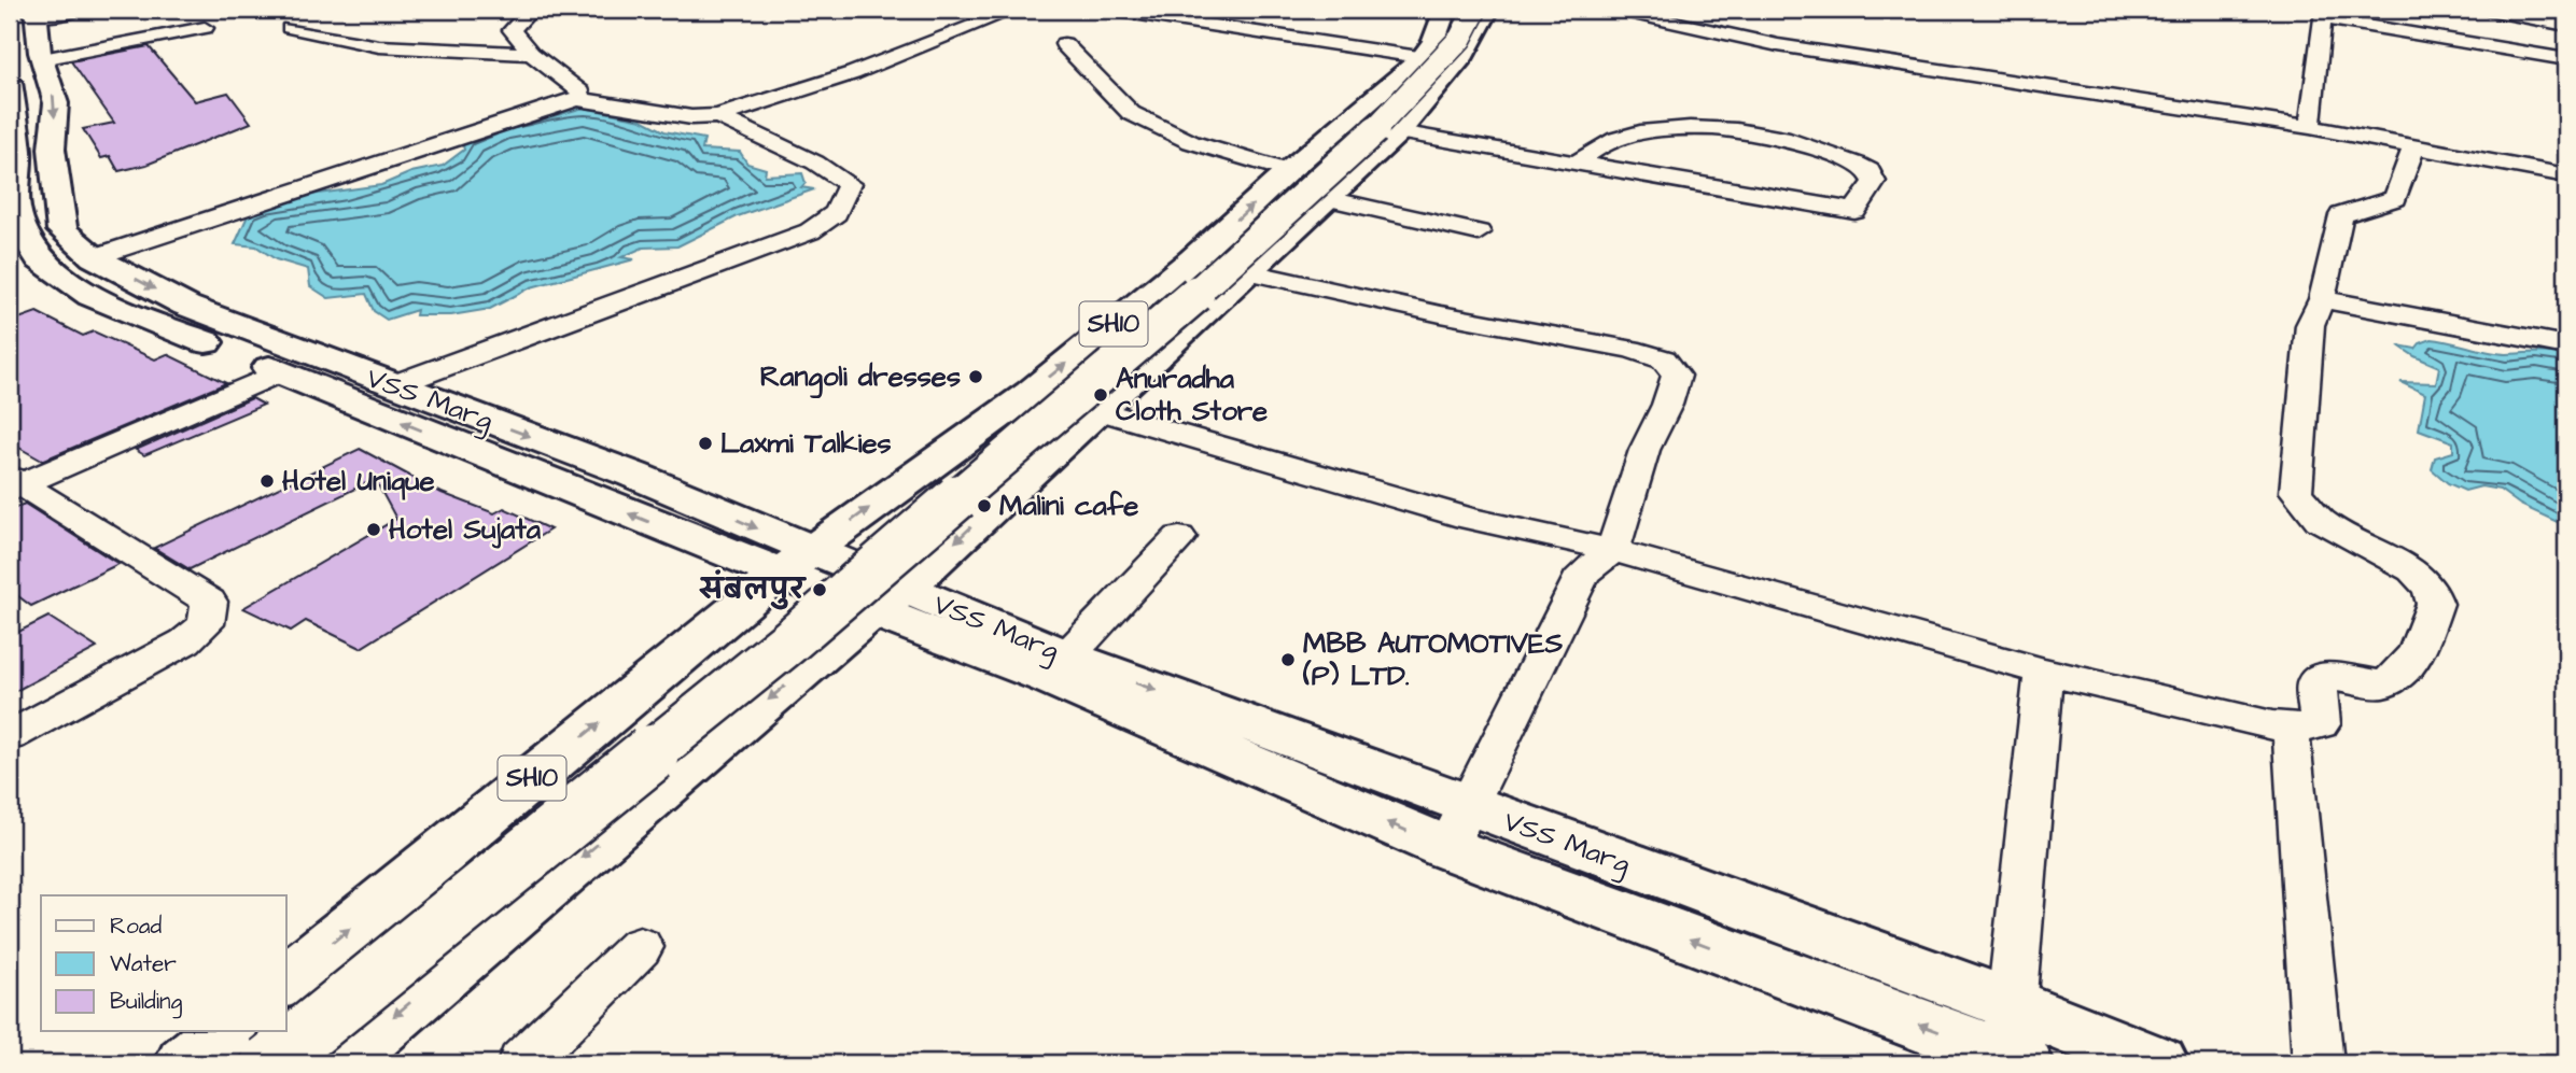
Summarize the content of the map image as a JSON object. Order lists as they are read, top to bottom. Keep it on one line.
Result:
{"streets":{"main road":["SH10","VSS Marg"]},"crossings":[["SH10","VSS Marg"]],"places":["Rangoli dresses","Anuradha Cloth Store","Laxmi Talkies","Hotel Unique","Malini cafe","Hotel Sujata","संबलपुर","MBB AUTOMOTIVES (P) LTD."],"legend":["Road","Water","Building"]}
